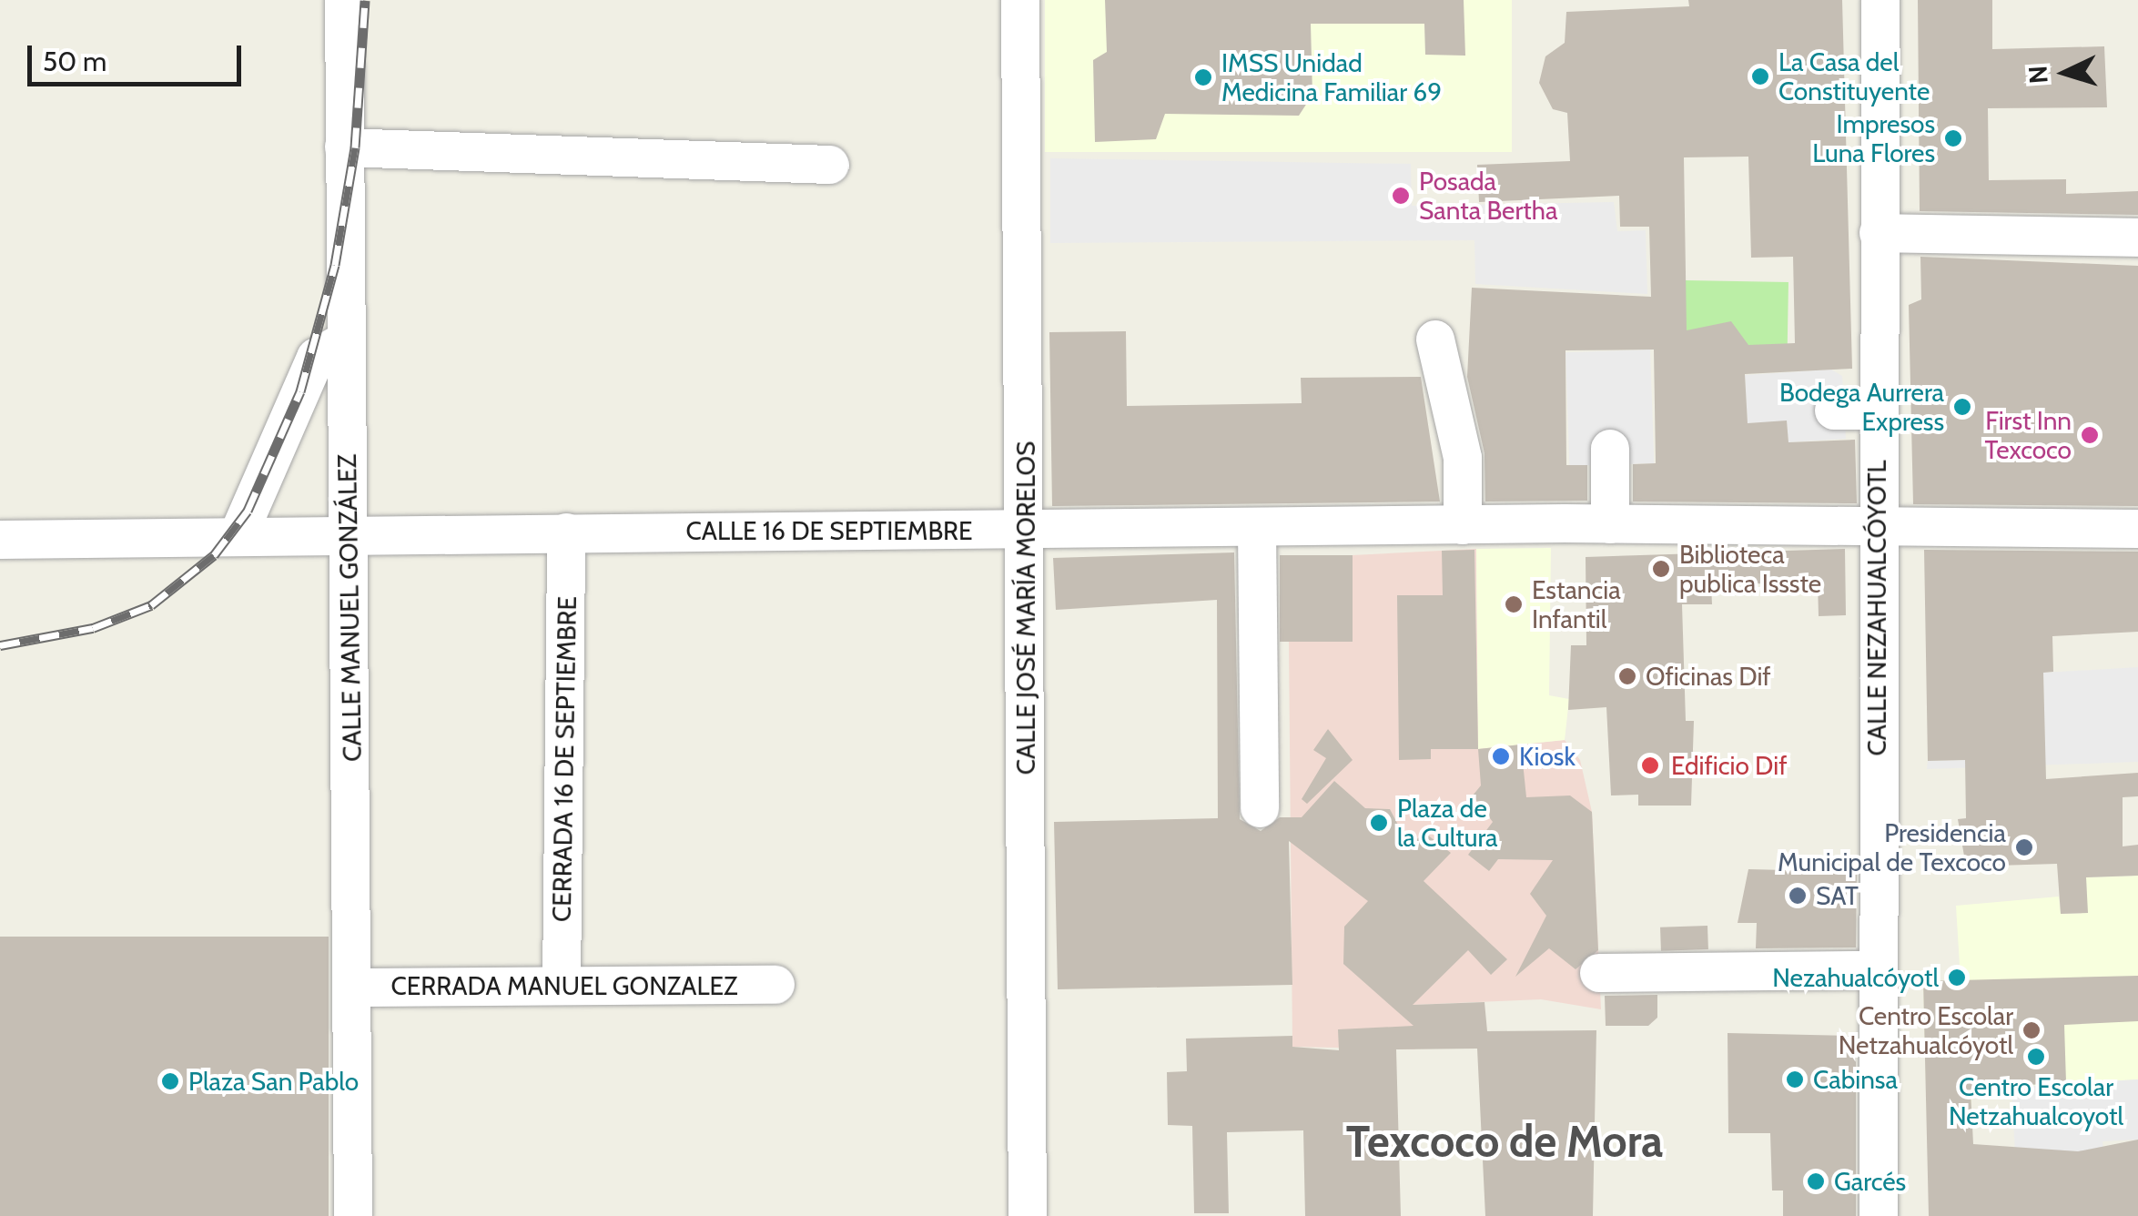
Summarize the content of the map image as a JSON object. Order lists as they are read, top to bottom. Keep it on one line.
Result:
{"streets":{"street":["CALLE 16 DE SEPTIEMBRE","CALLE MANUEL GONZÁLEZ","CALLE JOSÉ MARÍA MORELOS","CALLE NEZAHUALCÓYOTL","CERRADA 16 DE SEPTIEMBRE","CERRADA MANUEL GONZALEZ"]},"crossings":[["CALLE 16 DE SEPTIEMBRE","CALLE MANUEL GONZÁLEZ"],["CALLE 16 DE SEPTIEMBRE","CALLE JOSÉ MARÍA MORELOS"],["CALLE 16 DE SEPTIEMBRE","CALLE NEZAHUALCÓYOTL"],["CALLE 16 DE SEPTIEMBRE","CERRADA 16 DE SEPTIEMBRE"],["CALLE MANUEL GONZÁLEZ","CERRADA MANUEL GONZALEZ"],["CERRADA 16 DE SEPTIEMBRE","CERRADA MANUEL GONZALEZ"]],"districts":["Texcoco de Mora"],"places":["La Casa del Constituyente","IMSS Unidad Medicina Familiar 69","Impresos Luna Flores","Posada Santa Bertha","Bodega Aurrera Express","First Inn Texcoco","Biblioteca publica Issste","Estancia Infantil","Oficinas Dif","Kiosk","Edificio Dif","Plaza de la Cultura","Presidencia Municipal de Texcoco","SAT","Nezahualcóyotl","Centro Escolar Netzahualcóyotl","Centro Escolar Netzahualcoyotl","Cabinsa","Plaza San Pablo","Garcés"],"scale_bar":"50 m","north":"left"}
